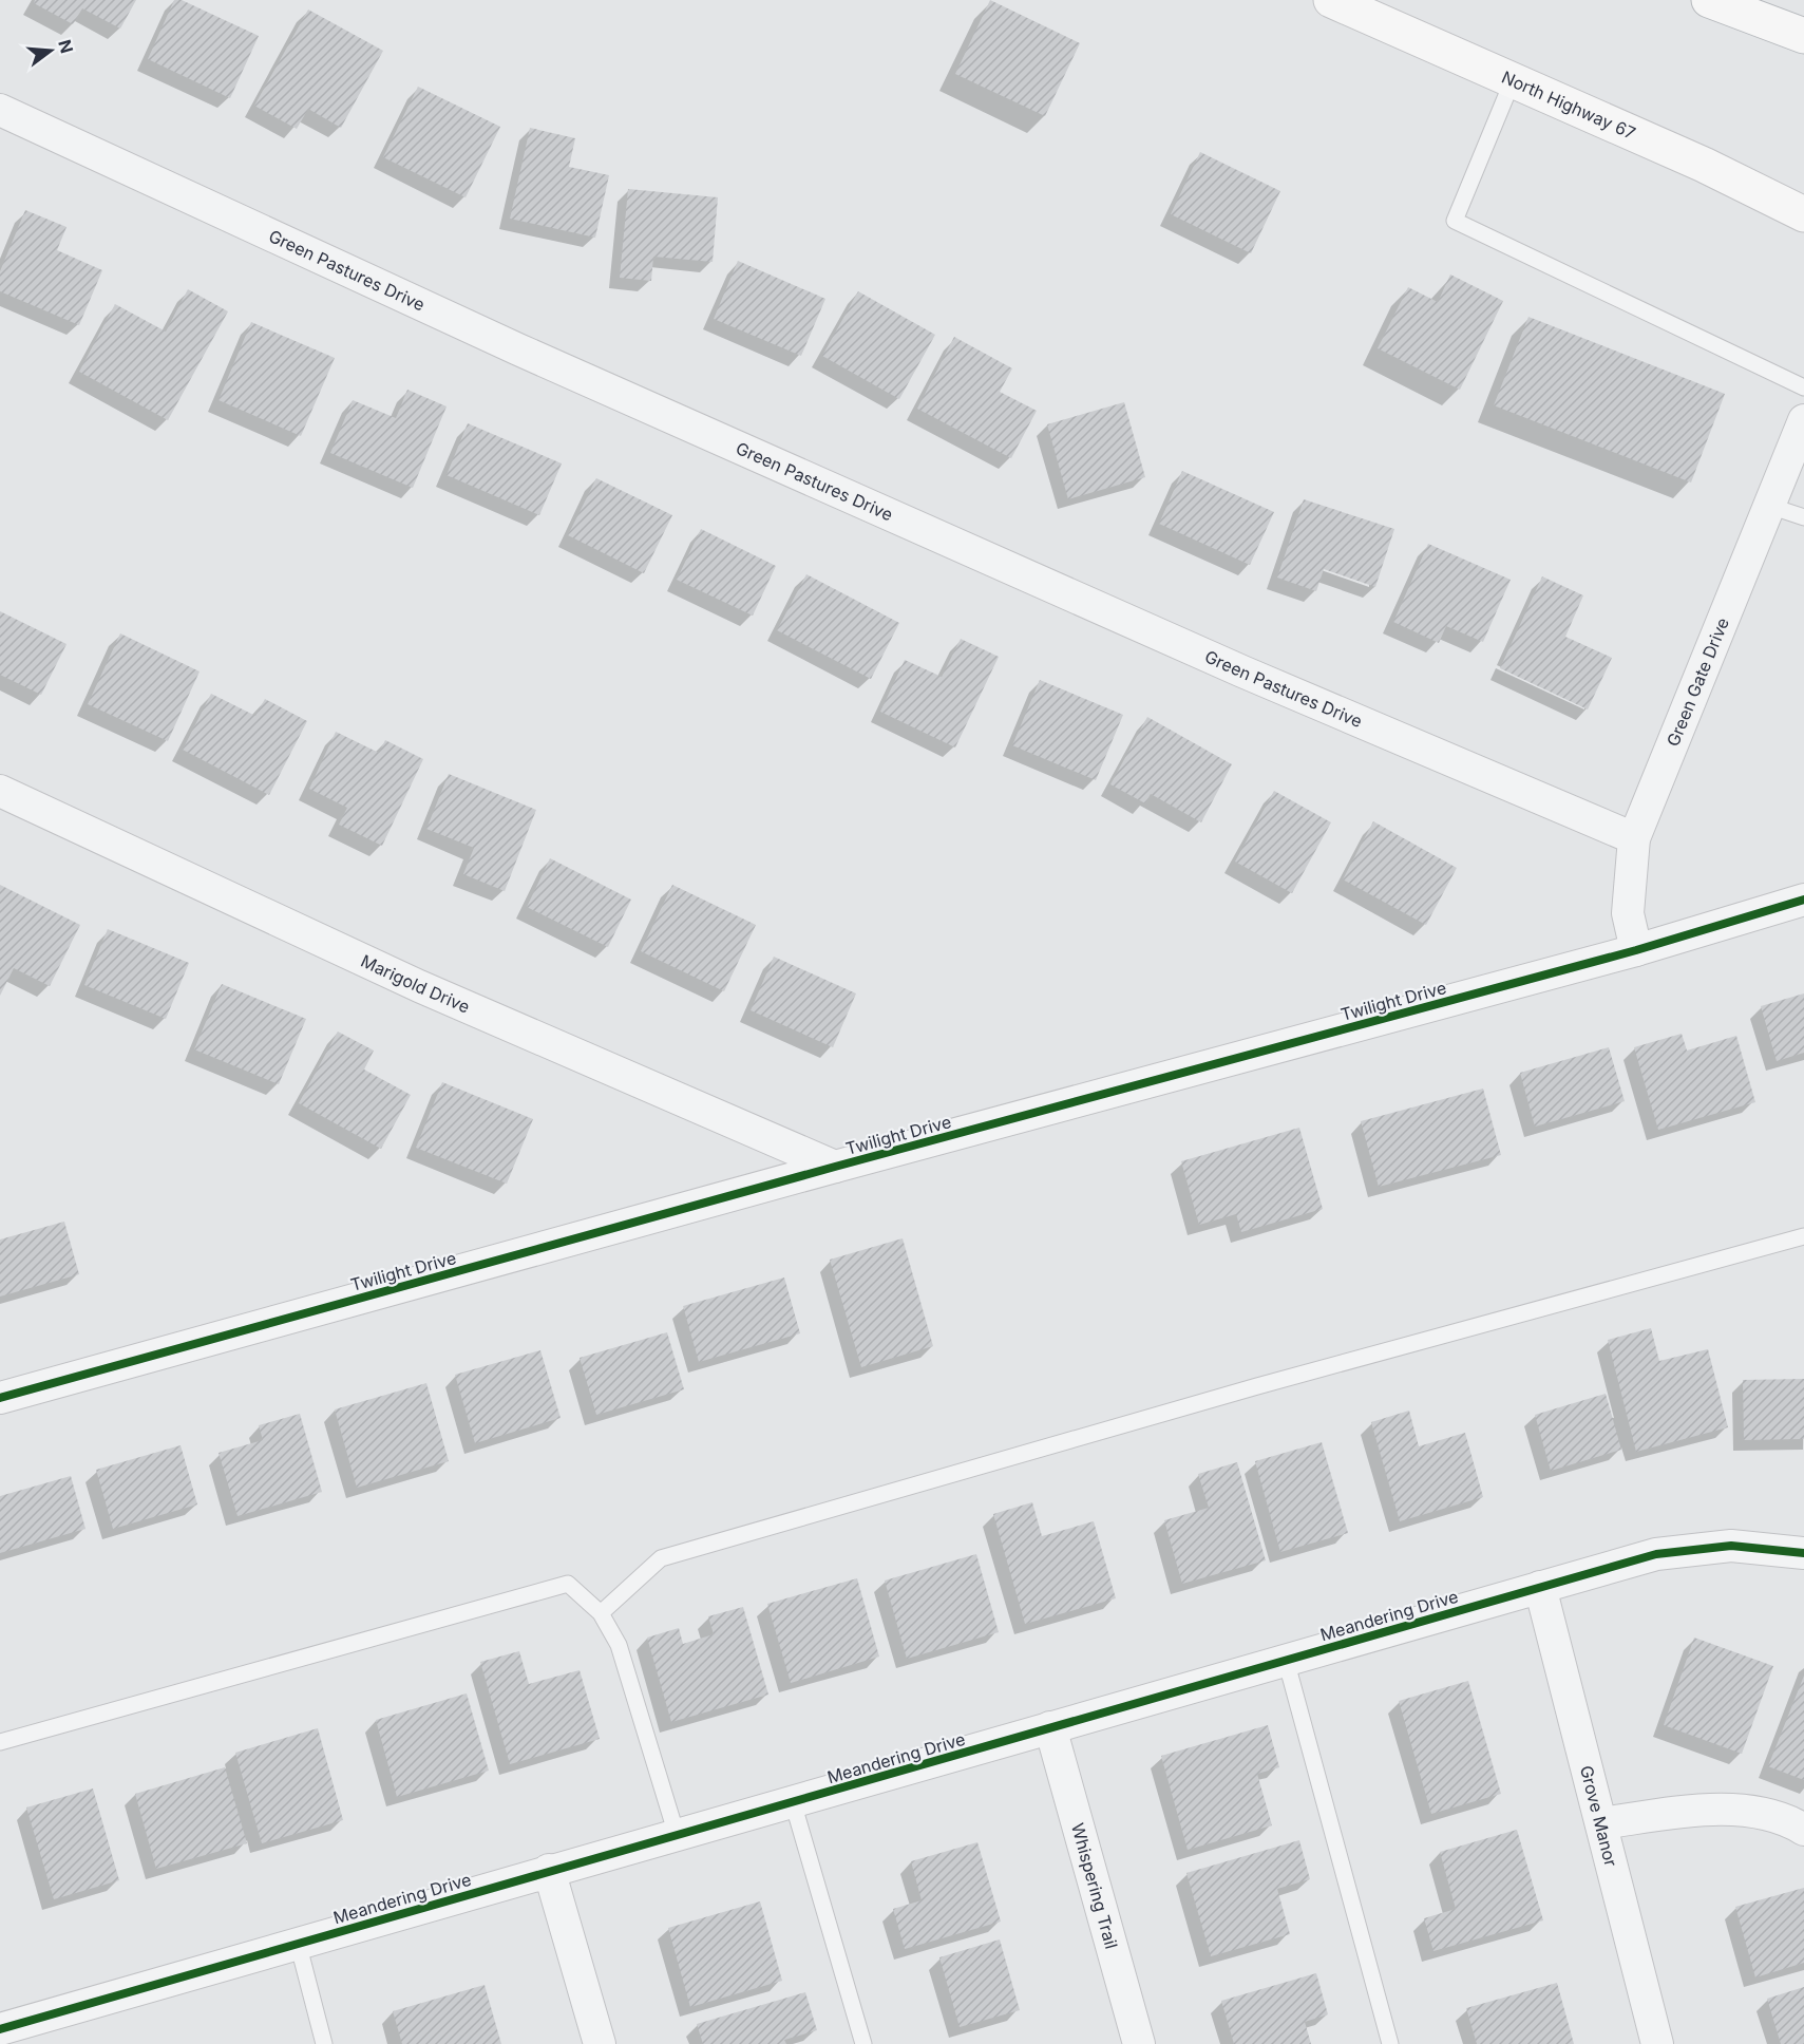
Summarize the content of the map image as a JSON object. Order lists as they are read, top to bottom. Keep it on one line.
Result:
{"streets":{"main road":["North Highway 67"],"street":["Green Pastures Drive","Green Gate Drive","Marigold Drive","Twilight Drive","Meandering Drive","Grove Manor","Whispering Trail"]},"crossings":[["Green Pastures Drive","Green Gate Drive"],["Green Gate Drive","Twilight Drive"],["Marigold Drive","Twilight Drive"],["Meandering Drive","Grove Manor"],["Meandering Drive","Whispering Trail"]],"north":"right"}
